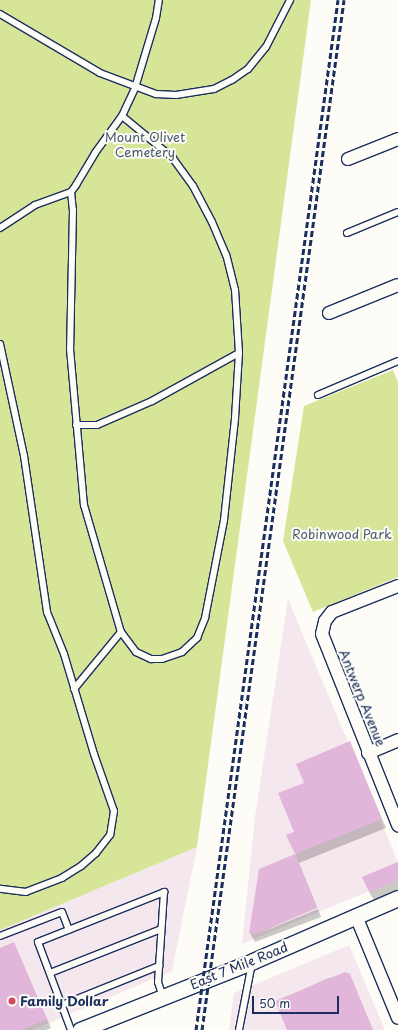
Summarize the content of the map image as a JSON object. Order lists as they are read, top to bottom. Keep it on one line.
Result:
{"streets":{"street":["Antwerp Avenue","East 7 Mile Road"]},"parks":["Mount Olivet Cemetery","Robinwood Park"],"places":["Family Dollar"],"scale_bar":"50 m"}
